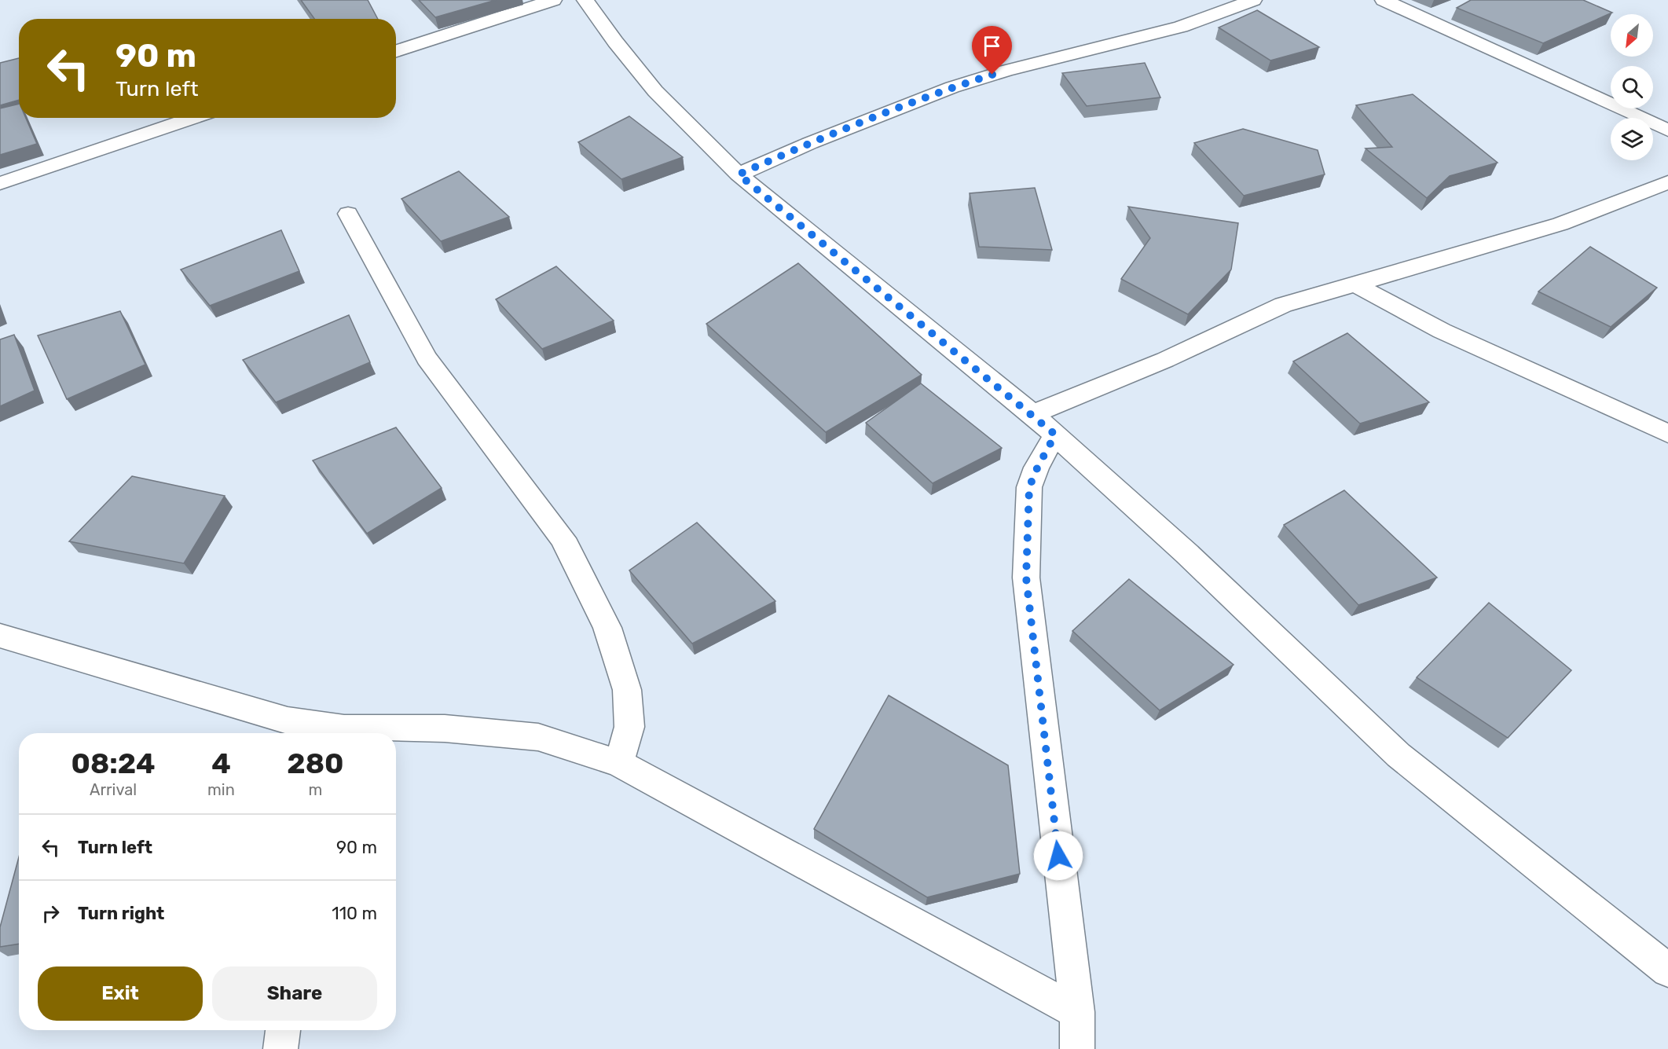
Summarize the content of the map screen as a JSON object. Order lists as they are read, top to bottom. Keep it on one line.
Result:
{"north":"bottom left","page":{"turn":["90 m","Turn left"],"eta":["08:24","Arrival","4","min","280","m"],"list":[{"name":"Turn left","value":"90 m"},{"name":"Turn right","value":"110 m"}],"buttons":["Exit","Share"]}}
